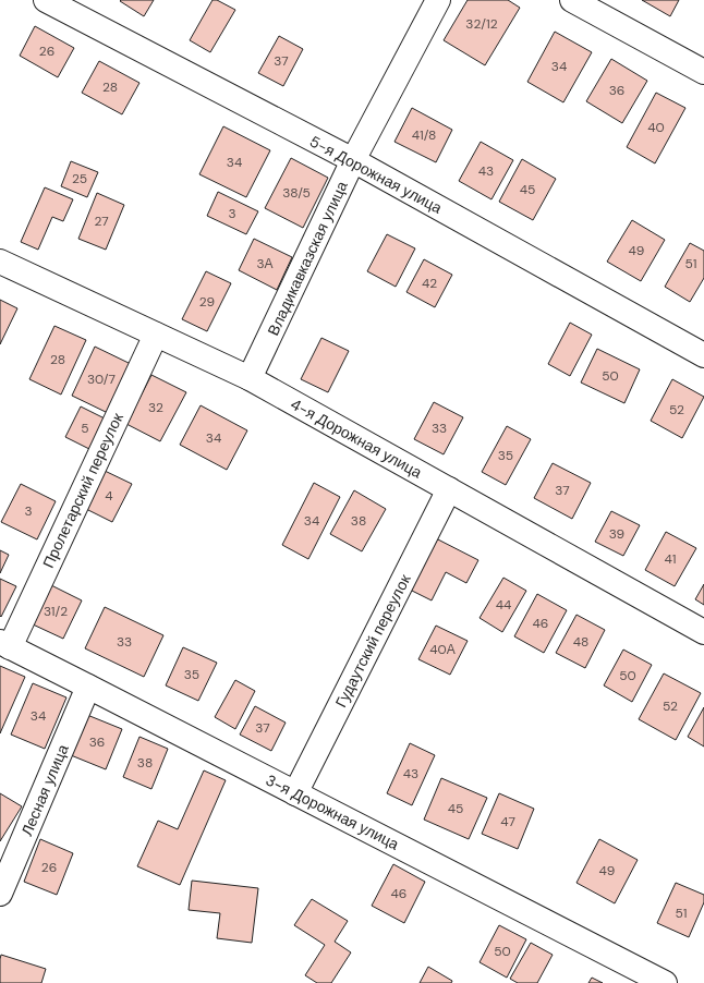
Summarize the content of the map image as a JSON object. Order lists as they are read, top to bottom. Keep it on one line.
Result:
{"streets":{"street":["5-я Дорожная улица","Владикавказская улица","4-я Дорожная улица","Пролетарский переулок","Гудаутский переулок","Лесная улица","3-я Дорожная улица"]},"crossings":[["5-я Дорожная улица","Владикавказская улица"],["Владикавказская улица","4-я Дорожная улица"],["4-я Дорожная улица","Пролетарский переулок"],["4-я Дорожная улица","Гудаутский переулок"],["Пролетарский переулок","3-я Дорожная улица"],["Гудаутский переулок","3-я Дорожная улица"],["Лесная улица","3-я Дорожная улица"]],"house_numbers":["32/12","26","37","34","28","36","40","41/8","34","43","25","45","38/5","3","27","49","3А","51","42","29","28","50","30/7","32","52","5","33","34","35","37","4","3","34","38","39","41","44","31/2","46","33","48","40А","35","50","52","34","37","36","38","43","45","47","26","49","46","51","50"]}
